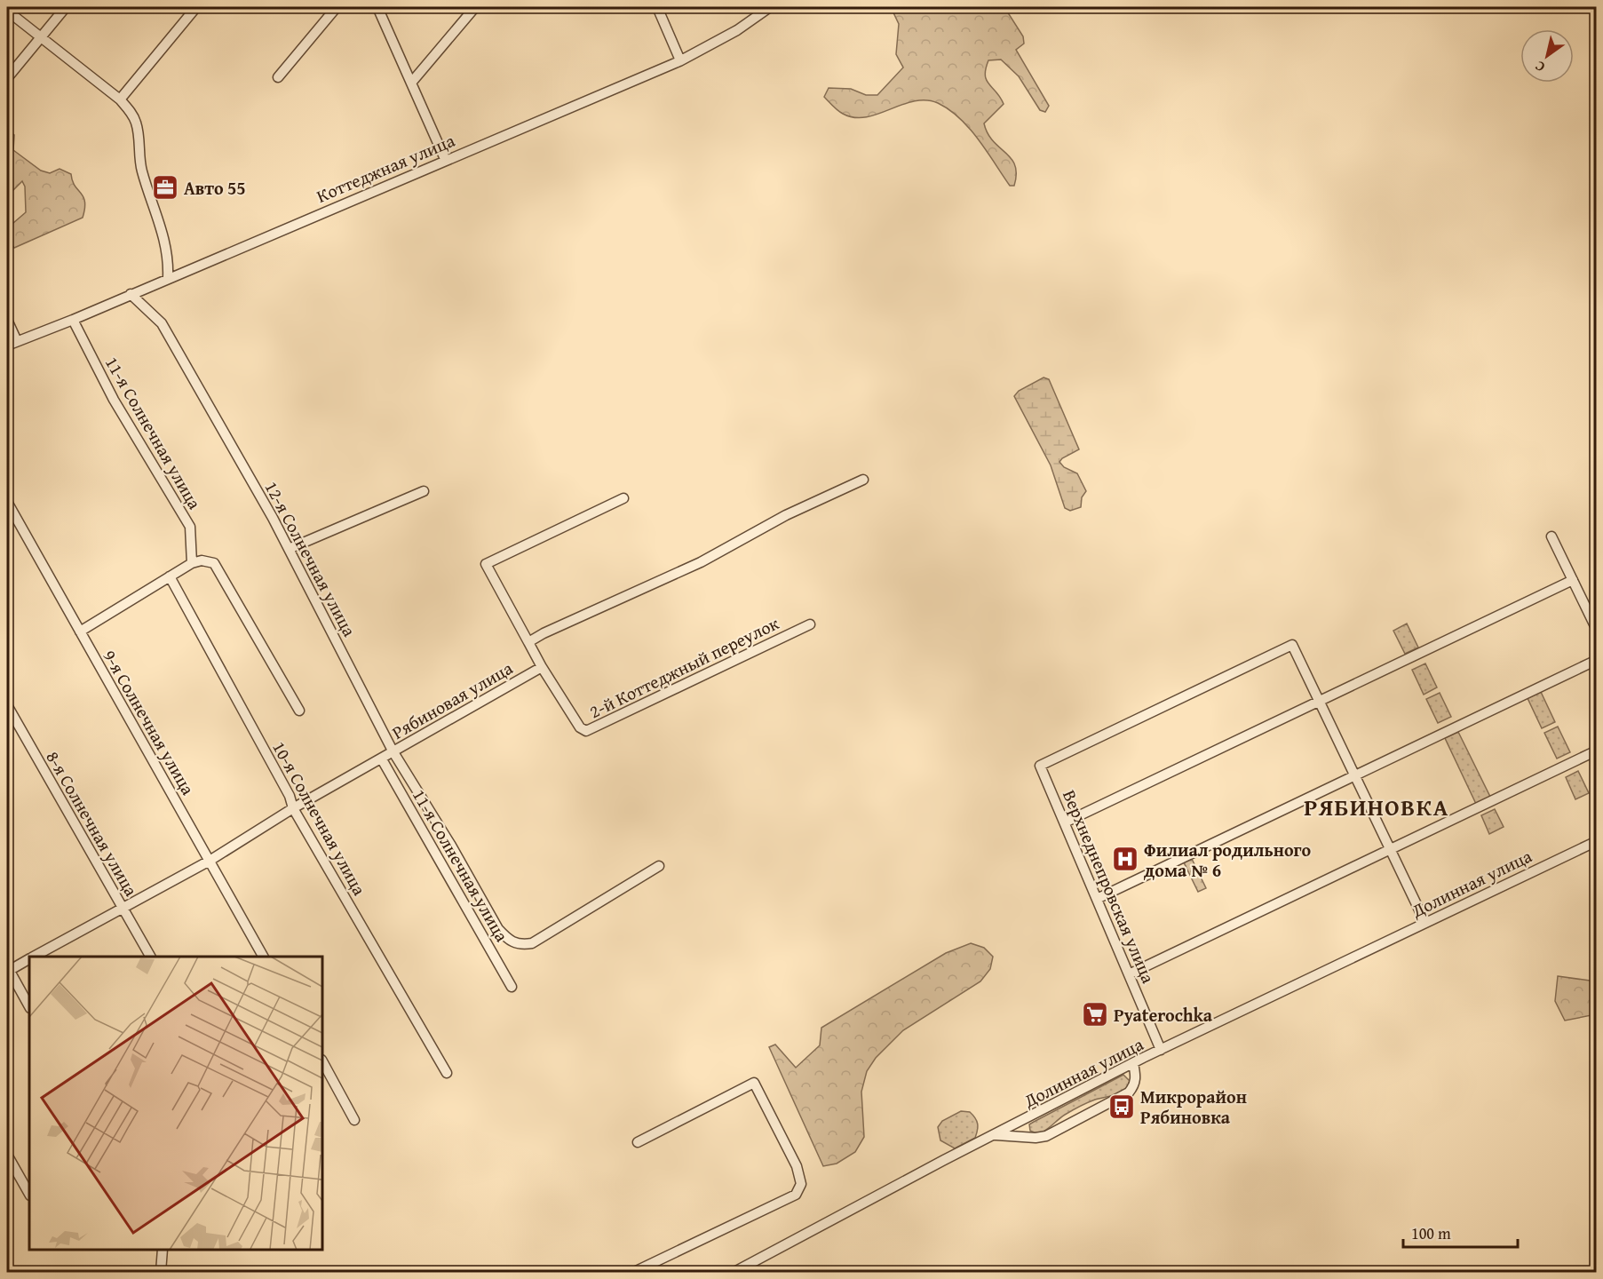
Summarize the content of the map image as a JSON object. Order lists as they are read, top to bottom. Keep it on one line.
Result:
{"streets":{"street":["Коттеджная улица","11-я Солнечная улица","12-я Солнечная улица","2-й Коттеджный переулок","Рябиновая улица","9-я Солнечная улица","10-я Солнечная улица","8-я Солнечная улица","Долинная улица","Верхнеднепровская улица"]},"crossings":[["Коттеджная улица","11-я Солнечная улица"],["Коттеджная улица","12-я Солнечная улица"],["11-я Солнечная улица","Рябиновая улица"],["12-я Солнечная улица","Рябиновая улица"],["2-й Коттеджный переулок","Рябиновая улица"],["Рябиновая улица","9-я Солнечная улица"],["Рябиновая улица","10-я Солнечная улица"],["Рябиновая улица","8-я Солнечная улица"],["Долинная улица","Верхнеднепровская улица"]],"districts":["РЯБИНОВКА"],"places":{"office":["Авто 55"],"hospital":["Филиал родильного дома № 6"],"supermarket":["Pyaterochka"],"bus stop":["Микрорайон Рябиновка"]},"scale_bar":"100 m","north":"bottom left"}
